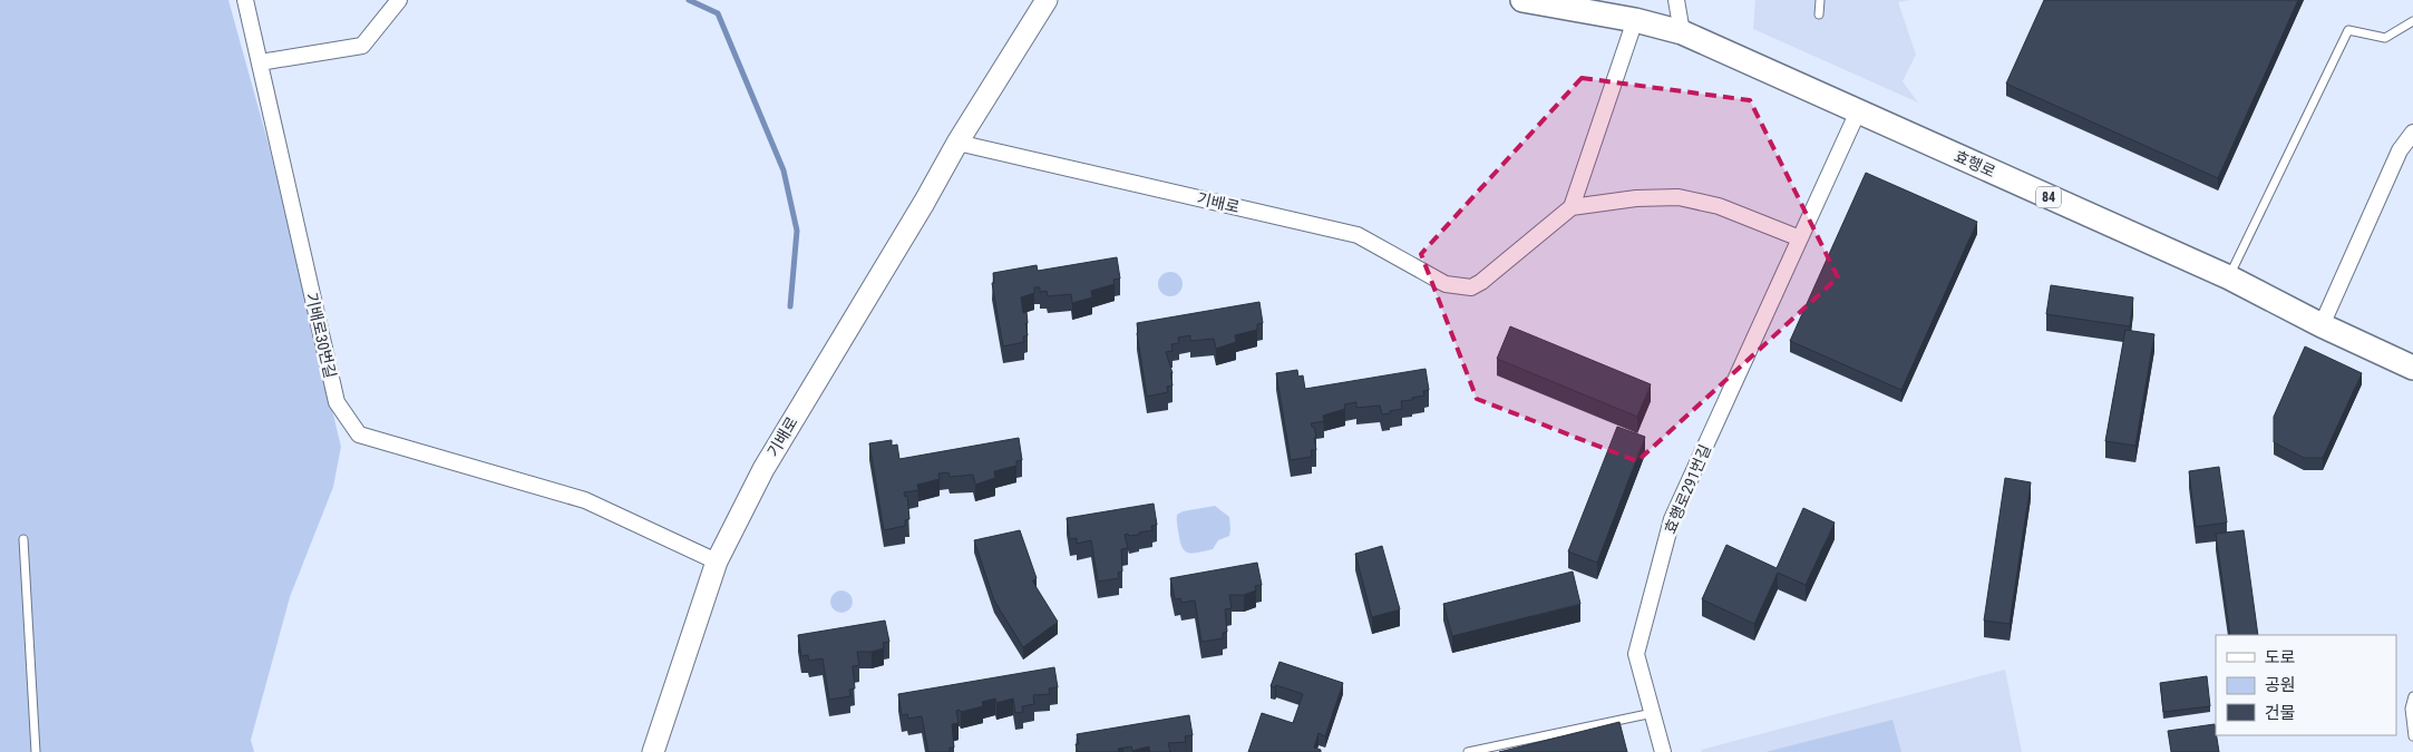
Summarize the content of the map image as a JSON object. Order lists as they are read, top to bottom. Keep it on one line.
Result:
{"streets":{"main road":["효행로","84"],"street":["기배로","기배로30번길","효행로291번길"]},"crossings":[["효행로","효행로291번길"],["기배로","기배로30번길"]],"legend":["도로","공원","건물"]}
